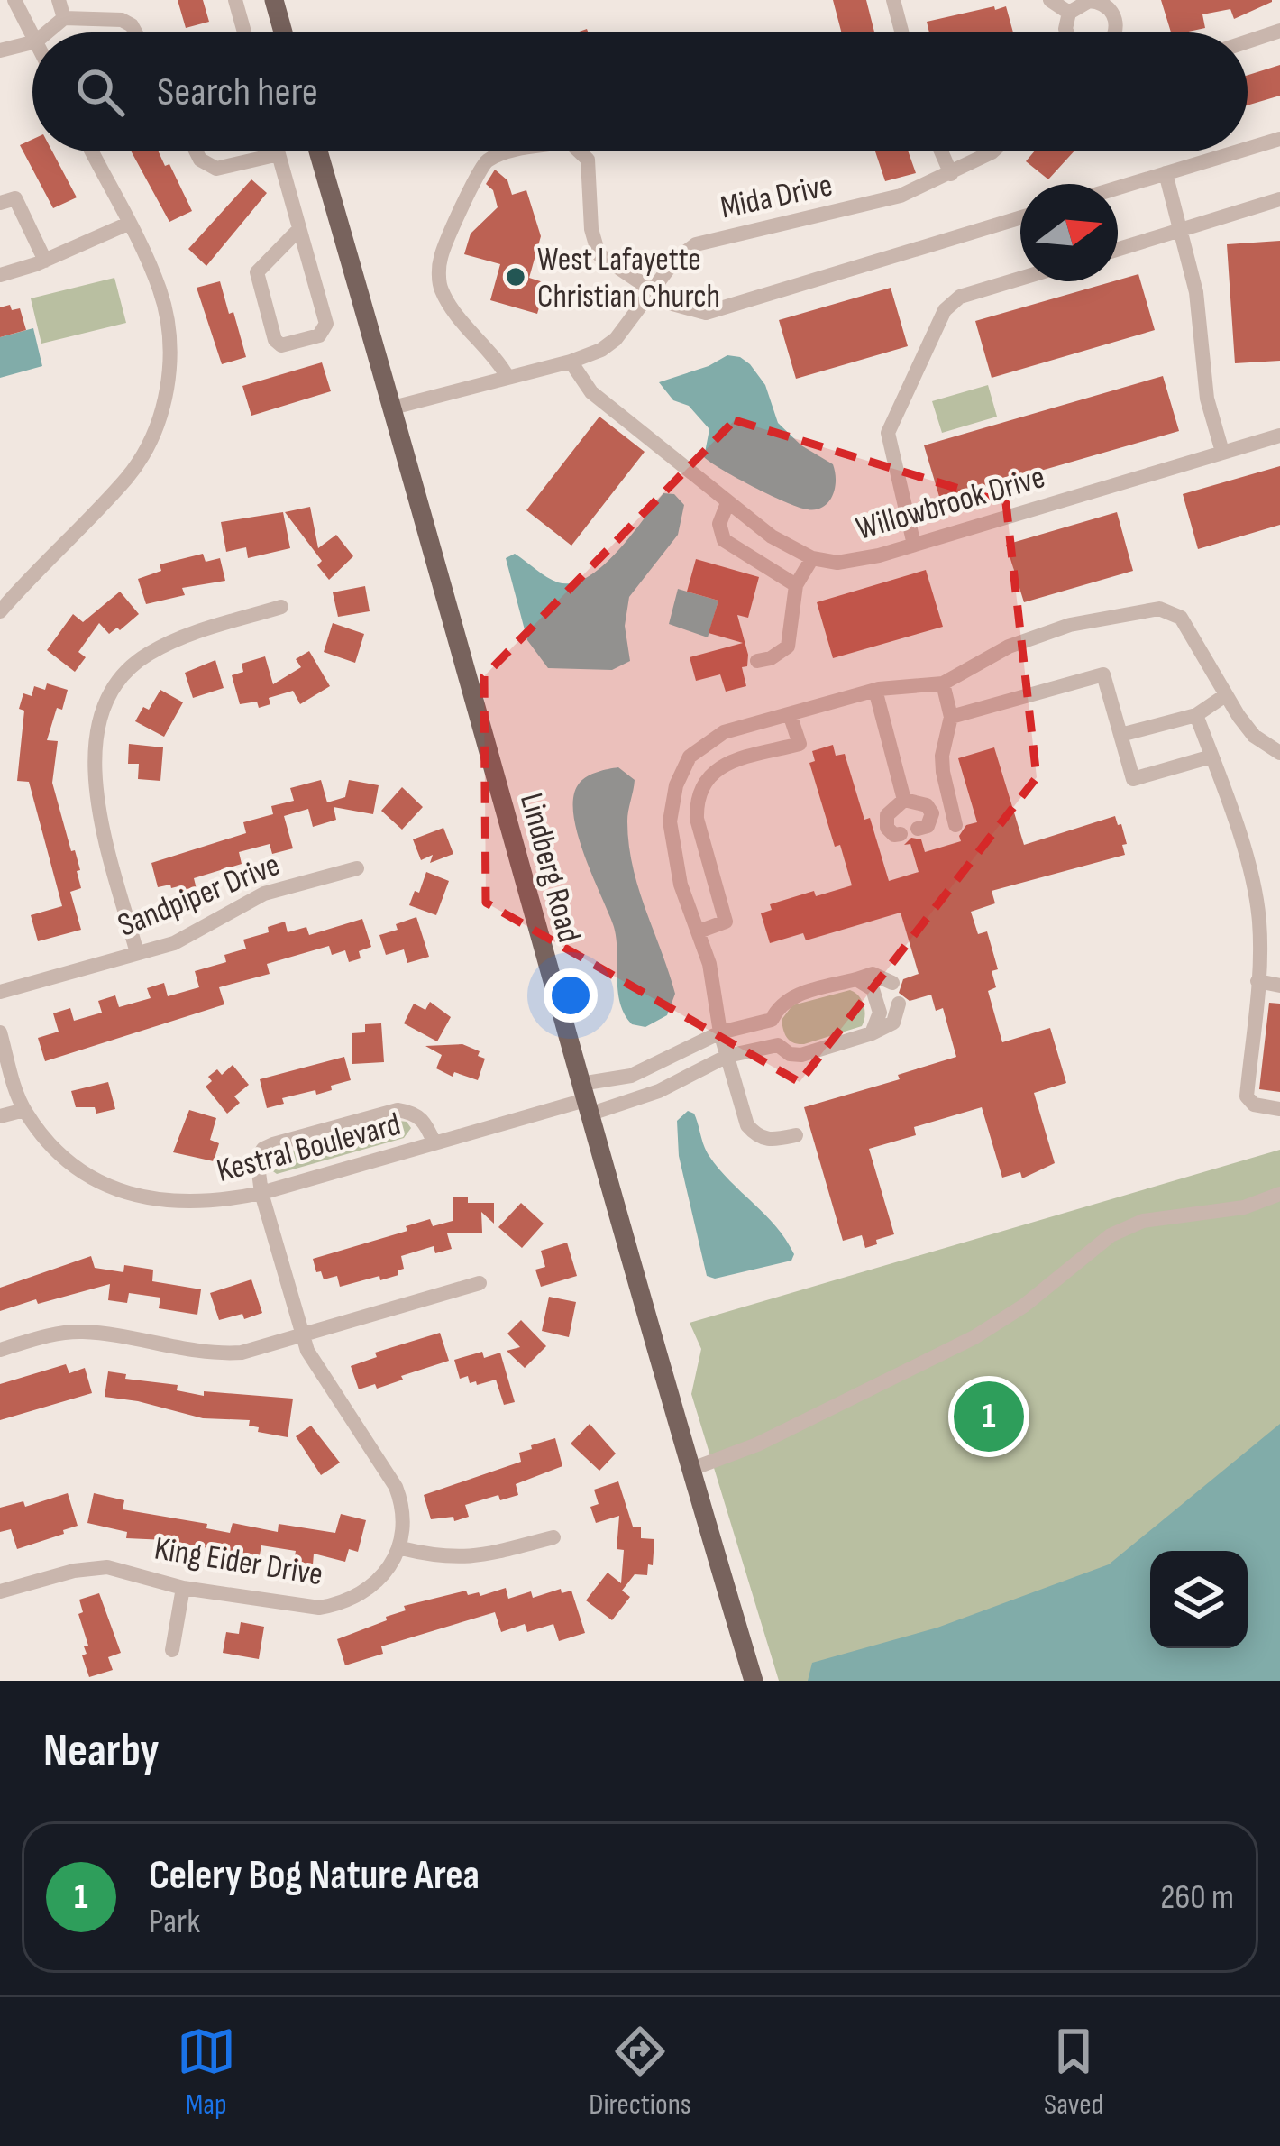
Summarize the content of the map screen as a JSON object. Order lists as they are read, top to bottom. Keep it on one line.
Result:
{"streets":{"main road":["Lindberg Road"],"street":["Mida Drive","Willowbrook Drive","Sandpiper Drive","Kestral Boulevard","King Eider Drive"]},"crossings":[["Mida Drive","Lindberg Road"],["Lindberg Road","Kestral Boulevard"]],"places":["West Lafayette Christian Church"],"north":"right","page":{"search":"Search here","pins":"1","heading":"Nearby","list":[{"mark":"1","name":"Celery Bog Nature Area","note":"Park","value":"260 m"}],"nav":["Map","Directions","Saved"]}}
